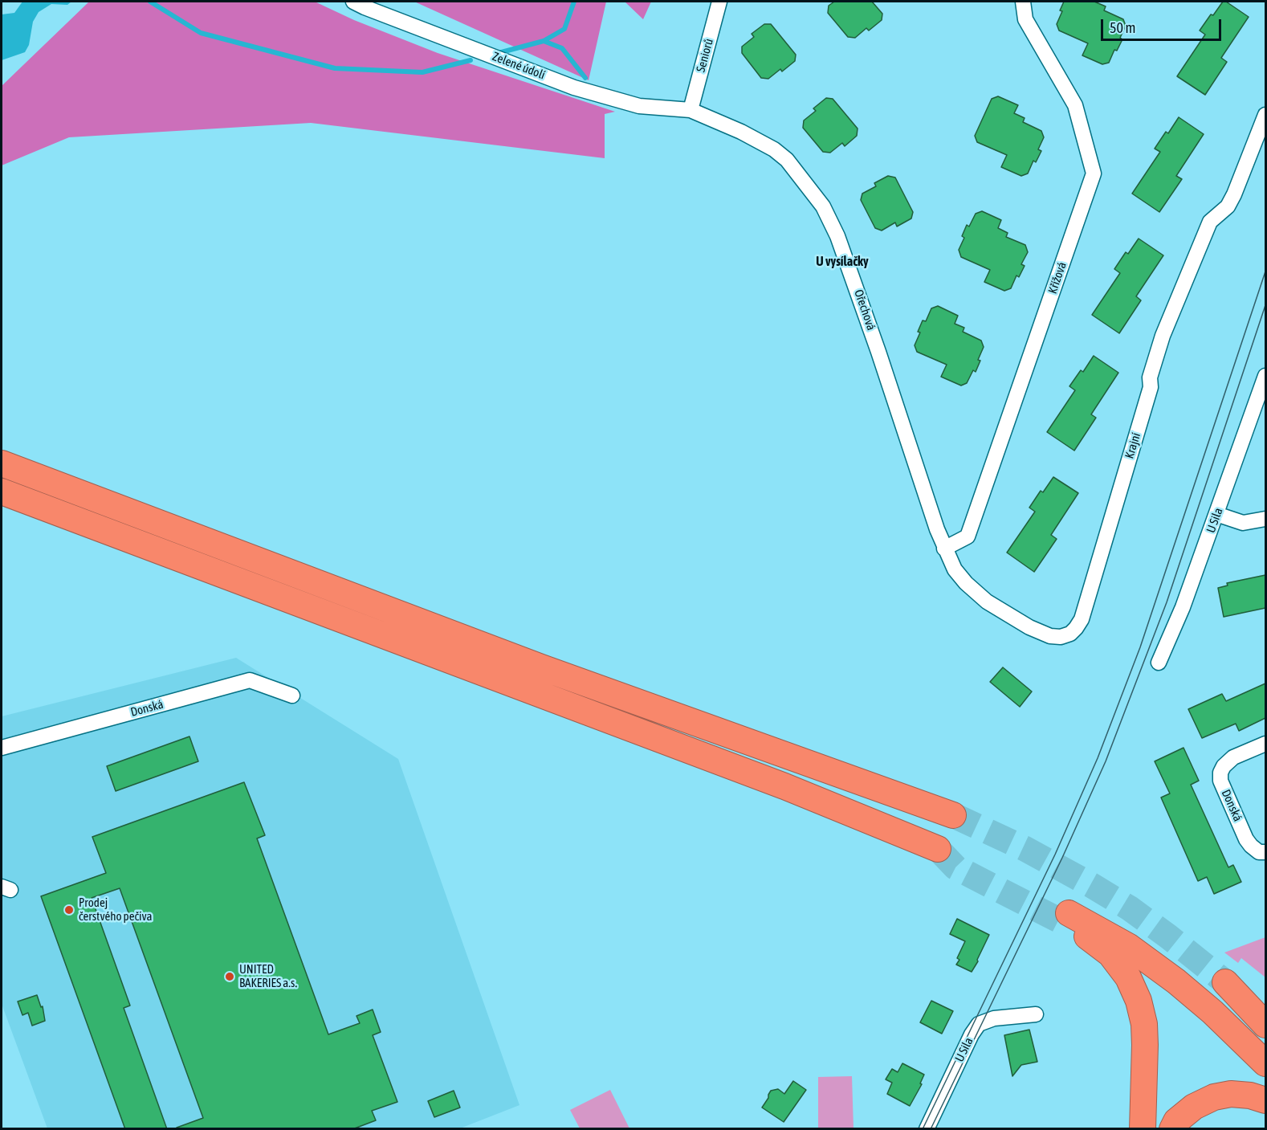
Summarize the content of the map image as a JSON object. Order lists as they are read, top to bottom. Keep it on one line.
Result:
{"streets":{"street":["Seniorů","Zelené údolí","Křížová","Ořechová","Krajní","U Sila","Donská"]},"crossings":[["Seniorů","Zelené údolí"],["Seniorů","Ořechová"],["Zelené údolí","Ořechová"],["Křížová","Ořechová"],["Křížová","Krajní"],["Ořechová","Krajní"]],"districts":["U vysílačky"],"places":["Prodej čerstvého pečiva","UNITED BAKERIES a.s."],"scale_bar":"50 m"}
